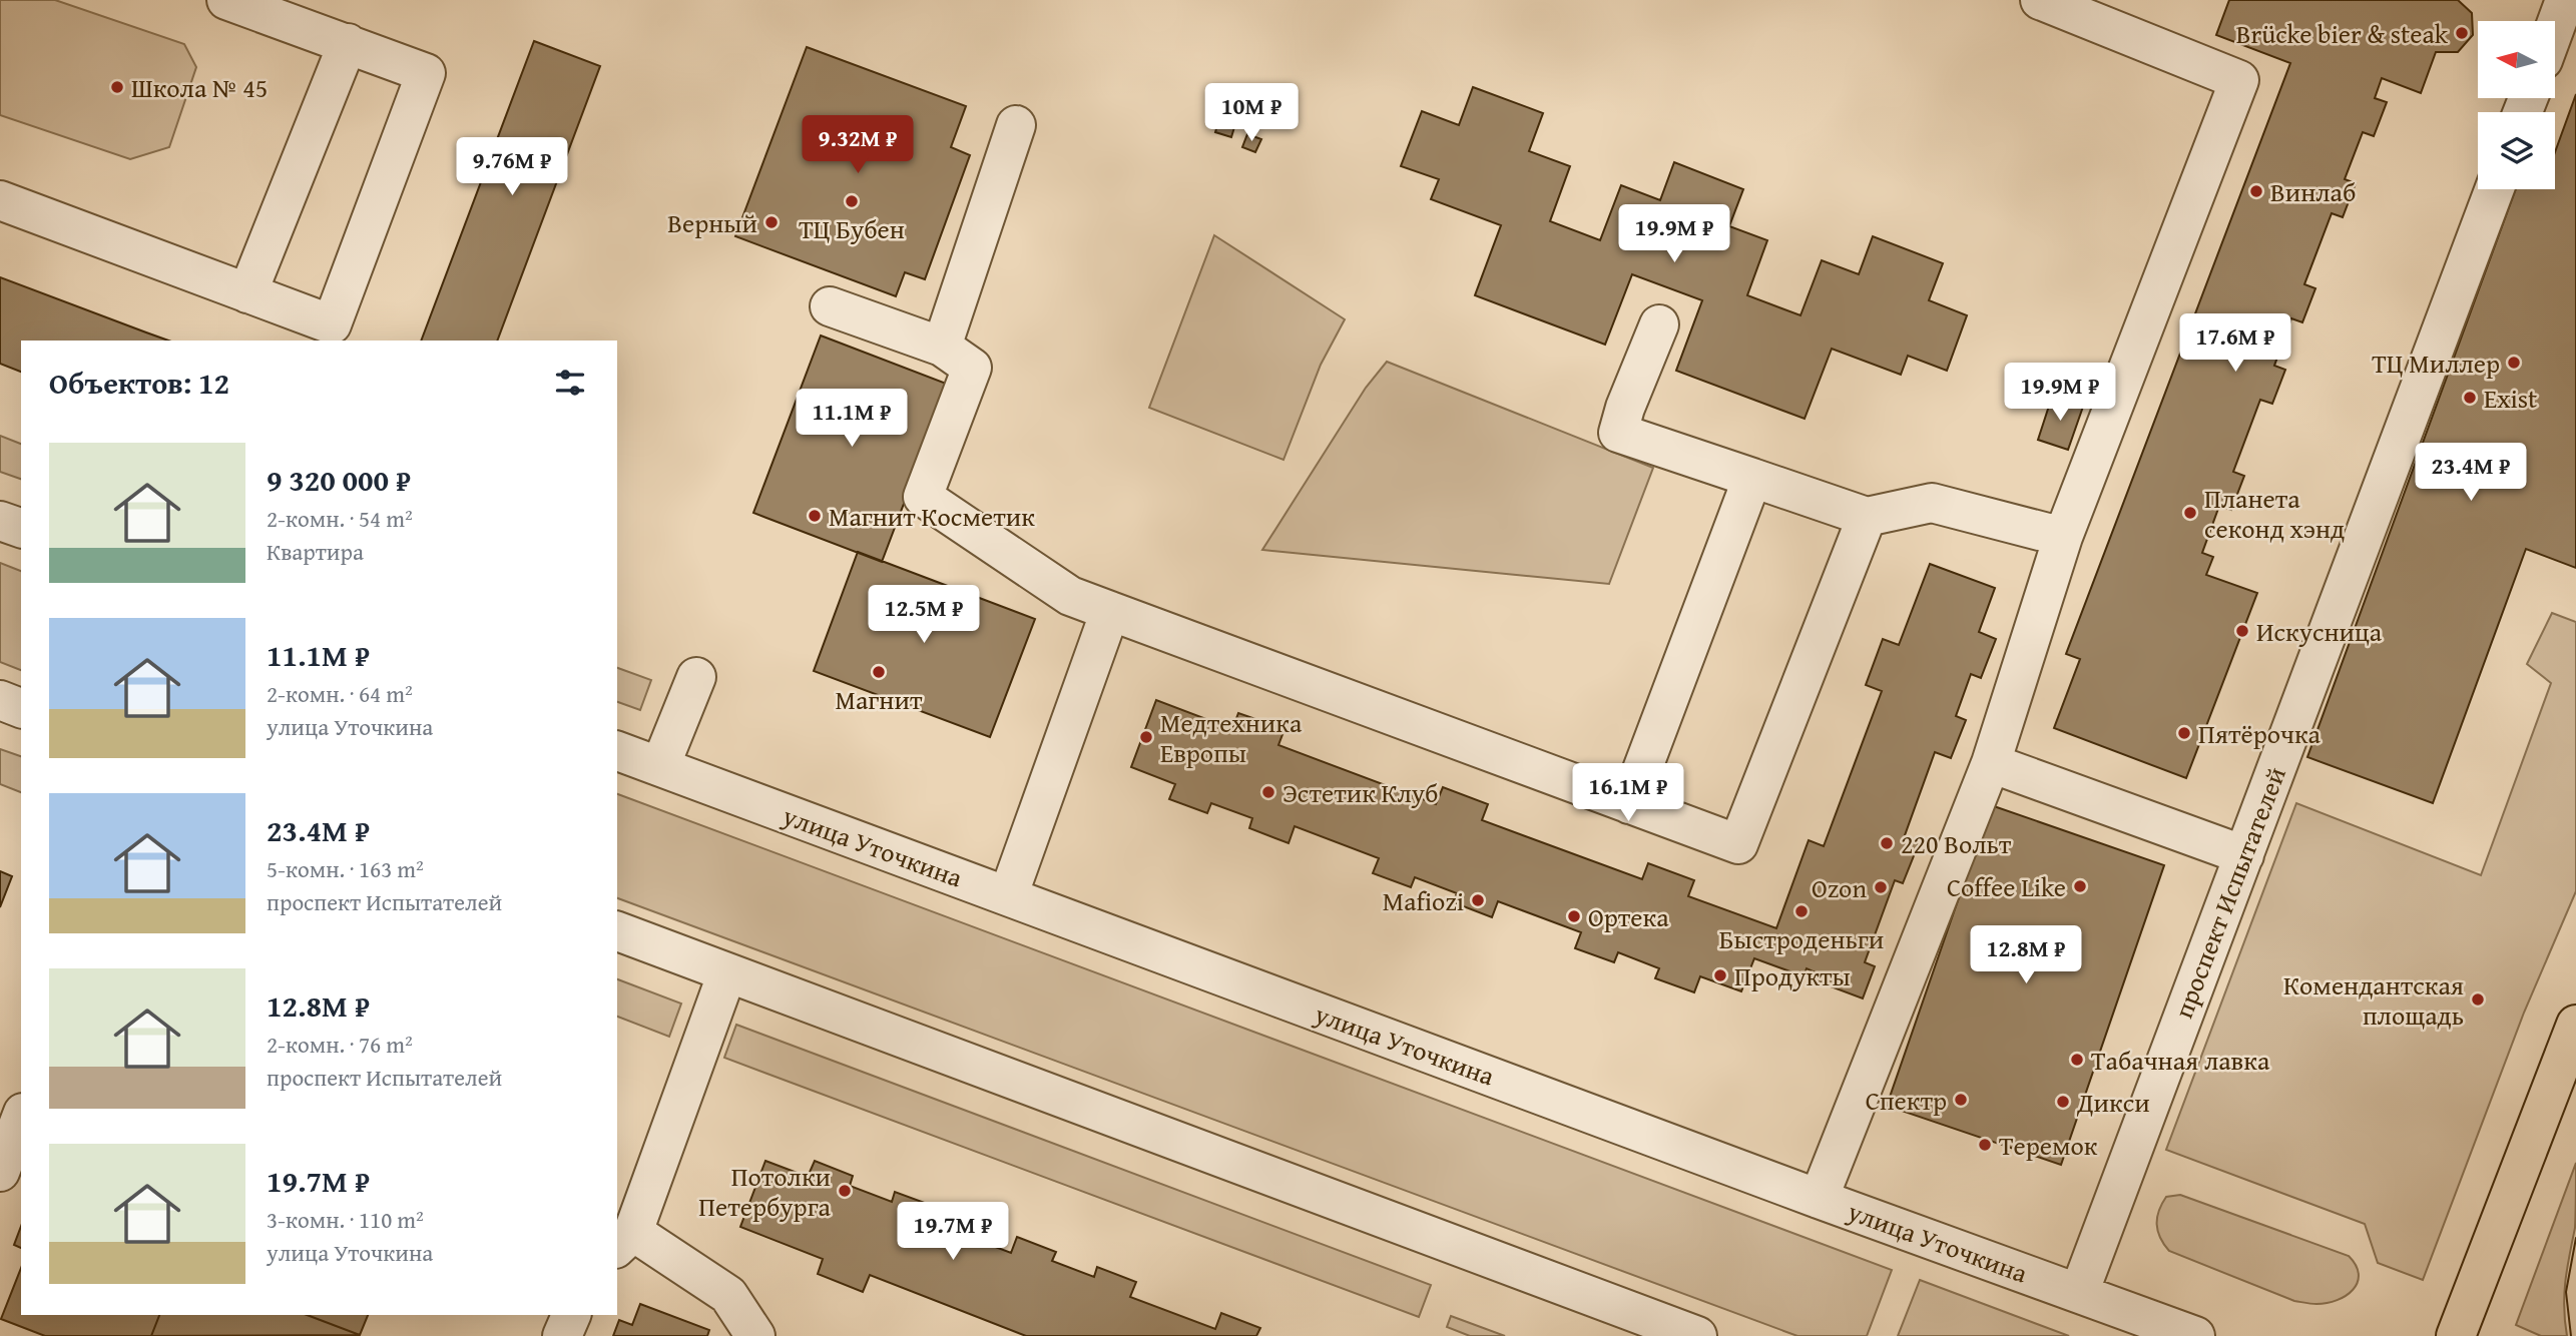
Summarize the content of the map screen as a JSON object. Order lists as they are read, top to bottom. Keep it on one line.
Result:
{"streets":{"street":["улица Уточкина","проспект Испытателей"]},"crossings":[["улица Уточкина","проспект Испытателей"]],"places":["Brücke bier & steak","Школа № 45","Винлаб","ТЦ Бубен","Верный","ТЦ Миллер","Exist","Планета секонд хэнд","Магнит Косметик","Искусница","Магнит","Пятёрочка","Медтехника Европы","Эстетик Клуб","220 Вольт","Coffee Like","Ozon","Mafiozi","Быстроденьги","Ортека","Продукты","Комендантская площадь","Табачная лавка","Спектр","Дикси","Теремок","Потолки Петербурга"],"north":"left","page":{"price":["10M ₽","9.32M ₽","9.76M ₽","19.9M ₽","17.6M ₽","19.9M ₽","11.1M ₽","23.4M ₽","12.5M ₽","16.1M ₽","12.8M ₽","19.7M ₽"],"heading":"Объектов: 12","list":[{"name":"9 320 000 ₽","note":"2-комн. · 54 m² · Квартира"},{"name":"11.1M ₽","note":"2-комн. · 64 m² · улица Уточкина"},{"name":"23.4M ₽","note":"5-комн. · 163 m² · проспект Испытателей"},{"name":"12.8M ₽","note":"2-комн. · 76 m² · проспект Испытателей"},{"name":"19.7M ₽","note":"3-комн. · 110 m² · улица Уточкина"}]}}
